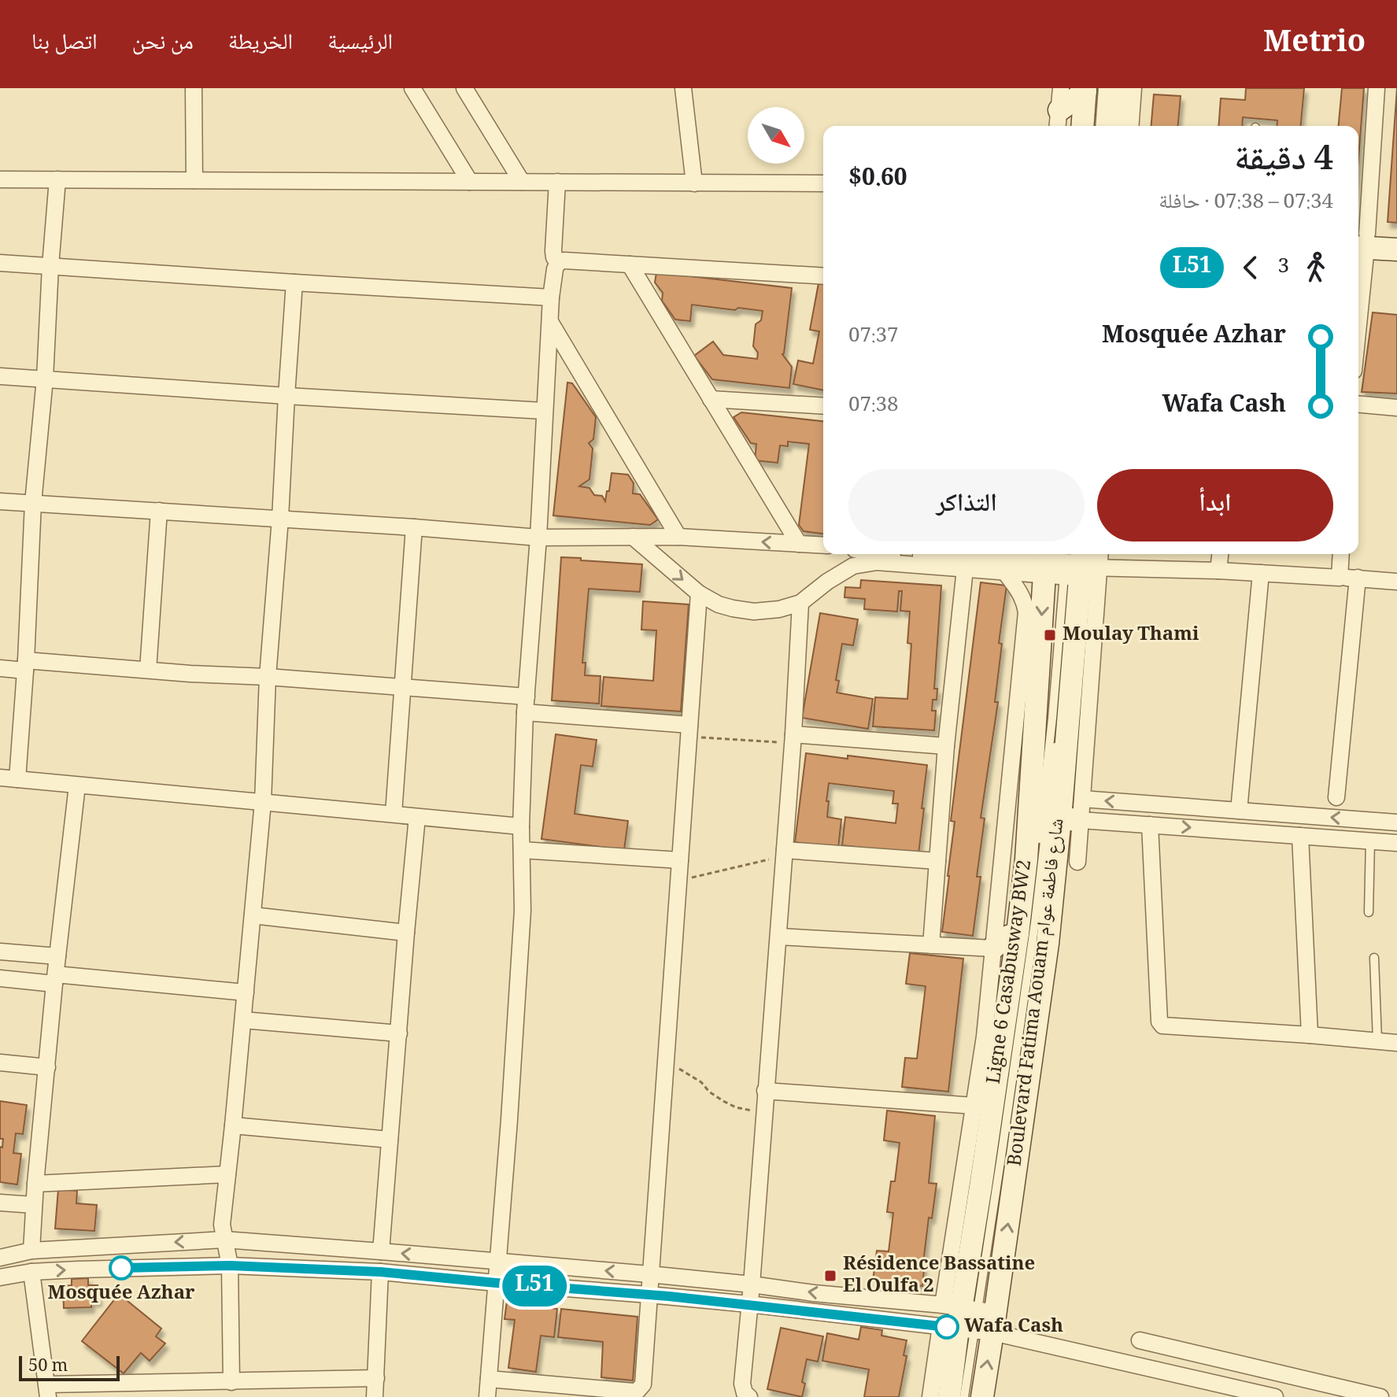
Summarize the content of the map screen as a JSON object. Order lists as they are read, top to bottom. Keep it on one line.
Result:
{"streets":{"main road":["Boulevard Fatima Aouam شارع فاطمة عوام"],"lane":["Ligne 6 Casabusway BW2"]},"crossings":[["Ligne 6 Casabusway BW2","Boulevard Fatima Aouam شارع فاطمة عوام"]],"places":{"transit":["Moulay Thami","Résidence Bassatine El Oulfa 2"],"other":["Mosquée Azhar","Wafa Cash"]},"lines":["bus line L51"],"scale_bar":"50 m","north":"bottom right","page":{"header":"Metrio","nav":["الرئيسية","الخريطة","من نحن","اتصل بنا"],"on_map":"L51","heading":["4 دقيقة","07:34 – 07:38 · حافلة","$0.60"],"legs":["3","L51"],"list":[{"name":"Mosquée Azhar","value":"07:37"},{"name":"Wafa Cash","value":"07:38"}],"buttons":["ابدأ","التذاكر"],"scale":"50 m"}}
